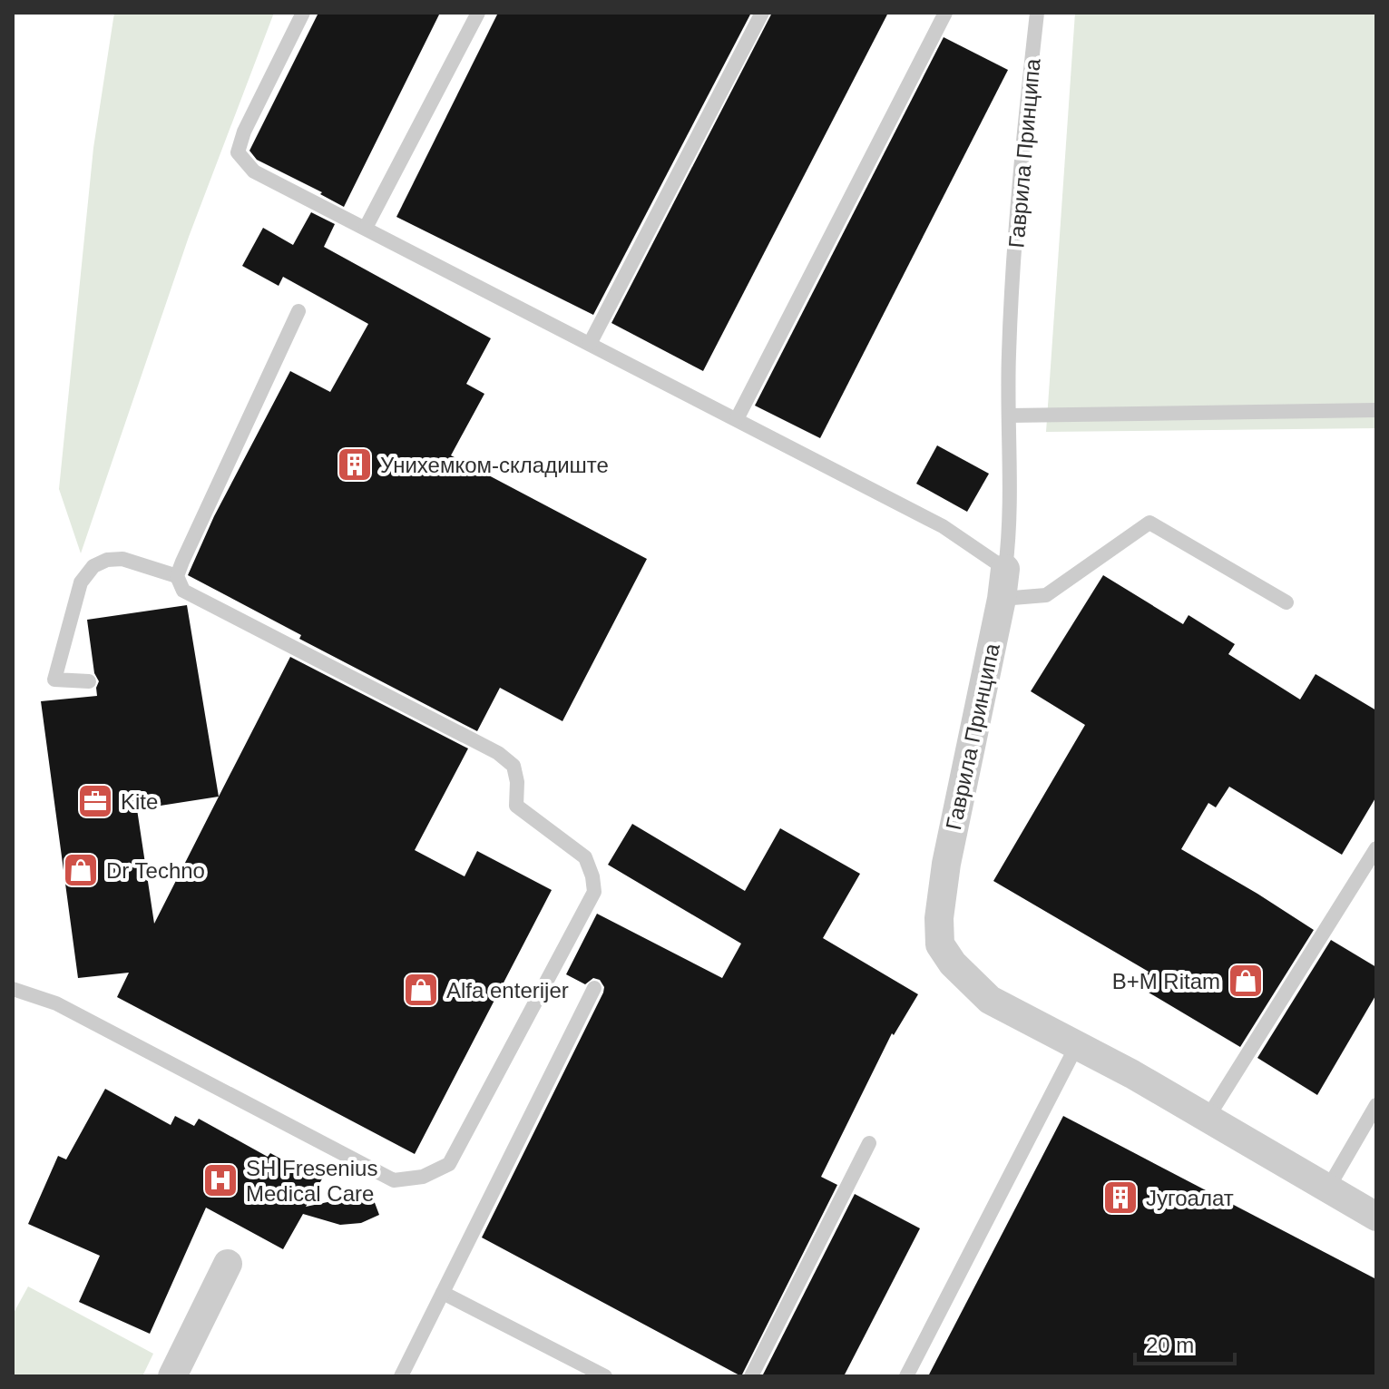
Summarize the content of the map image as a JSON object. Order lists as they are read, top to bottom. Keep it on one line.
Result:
{"streets":{"street":["Гаврила Принципа"]},"places":{"building":["Унихемком-складиште","Југоалат"],"office":["Kite"],"shop":["Dr Techno","B+M Ritam","Alfa enterijer"],"hospital":["SH Fresenius Medical Care"]},"scale_bar":"20 m"}
